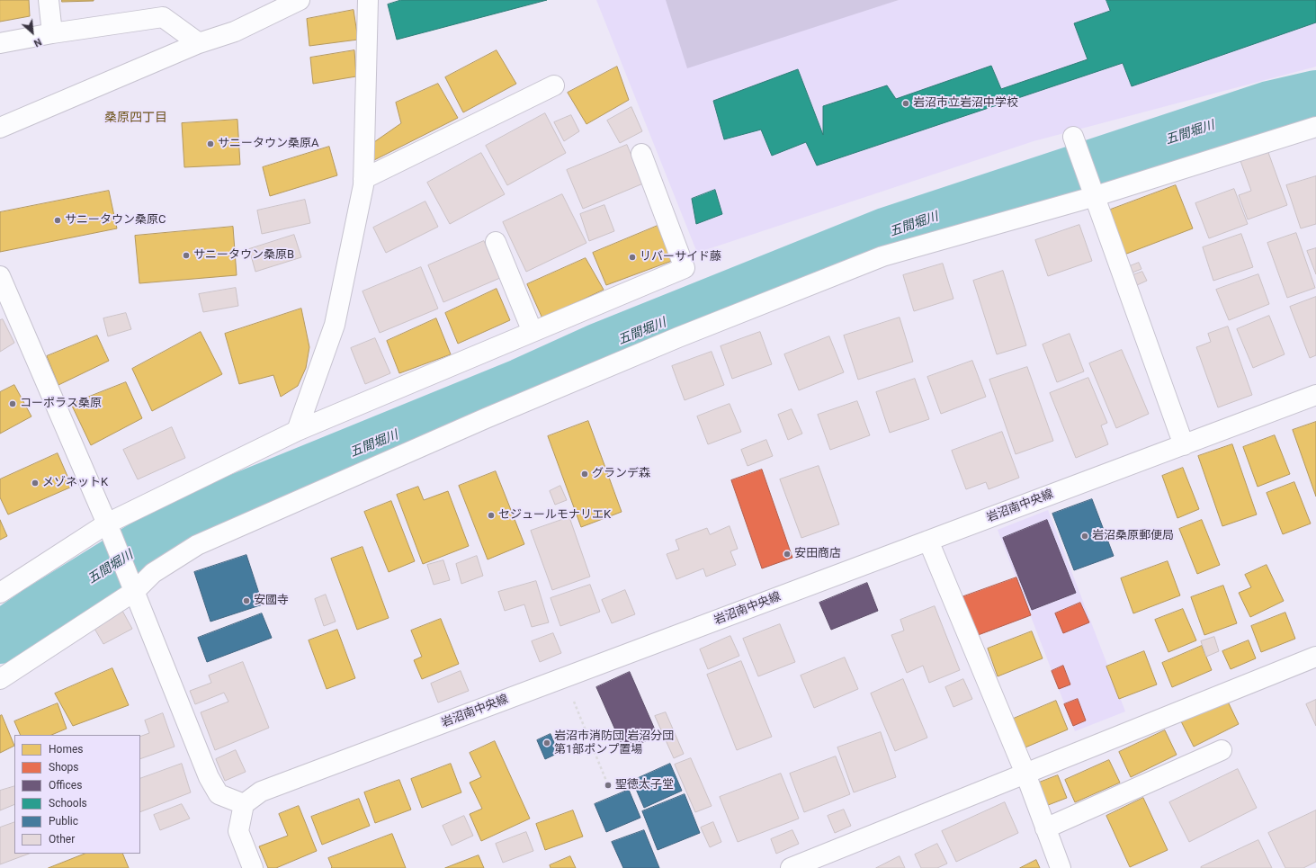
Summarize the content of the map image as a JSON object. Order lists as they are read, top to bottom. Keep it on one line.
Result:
{"streets":{"street":["岩沼南中央線"]},"districts":["桑原四丁目"],"water":["五間堀川"],"places":["岩沼市立岩沼中学校","サニータウン桑原A","サニータウン桑原C","サニータウン桑原B","リバーサイド藤","コーポラス桑原","グランデ森","メゾネットK","セジュールモナリエK","岩沼桑原郵便局","安田商店","安國寺","岩沼市消防団 岩沼分団 第1部ポンプ置場","聖徳太子堂"],"legend":["Homes","Shops","Offices","Schools","Public","Other"],"north":"bottom right"}
